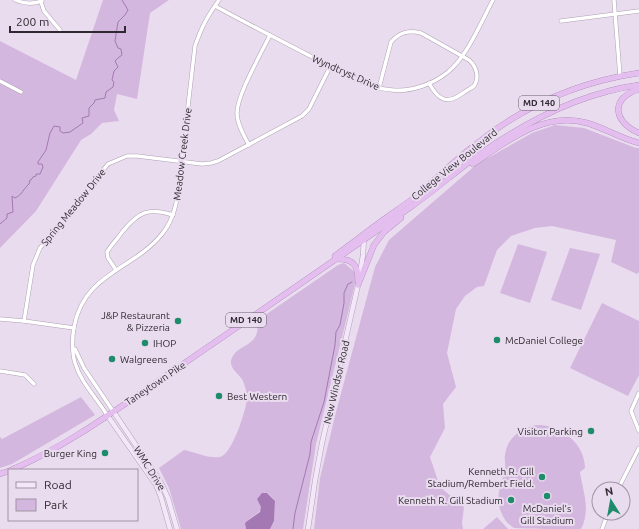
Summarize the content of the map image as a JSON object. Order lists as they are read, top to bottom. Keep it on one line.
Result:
{"streets":{"highway":["MD 140","College View Boulevard","Taneytown Pike"],"main road":["New Windsor Road","WMC Drive"],"street":["Wyndtryst Drive","Meadow Creek Drive","Spring Meadow Drive"]},"crossings":[["Wyndtryst Drive","Meadow Creek Drive"],["Wyndtryst Drive","Spring Meadow Drive"],["Meadow Creek Drive","Spring Meadow Drive"],["Meadow Creek Drive","Taneytown Pike"],["Meadow Creek Drive","WMC Drive"],["College View Boulevard","New Windsor Road"],["College View Boulevard","Taneytown Pike"],["New Windsor Road","Taneytown Pike"],["Taneytown Pike","WMC Drive"]],"places":["J&P Restaurant & Pizzeria","McDaniel College","IHOP","Walgreens","Best Western","Visitor Parking","Burger King","Kenneth R. Gill Stadium/Rembert Field.","McDaniel's Gill Stadium","Kenneth R. Gill Stadium"],"legend":["Road","Park"],"scale_bar":"200 m","north":"top"}
